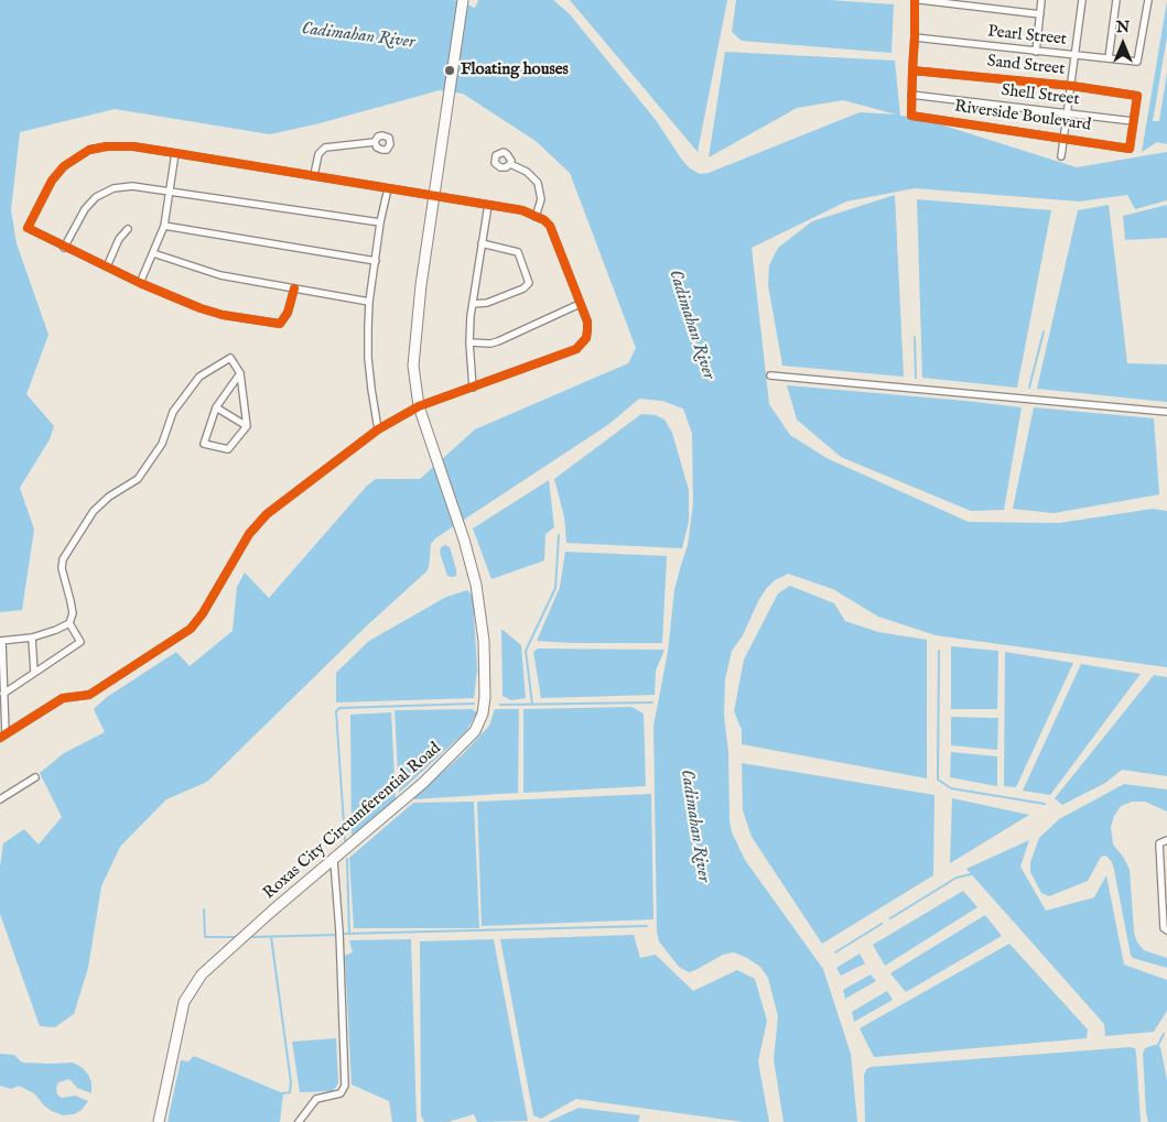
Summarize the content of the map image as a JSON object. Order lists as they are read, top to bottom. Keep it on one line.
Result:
{"streets":{"main road":["Roxas City Circumferential Road"],"street":["Pearl Street","Sand Street","Shell Street","Riverside Boulevard"]},"crossings":[["Sand Street","Shell Street"],["Sand Street","Riverside Boulevard"],["Shell Street","Riverside Boulevard"]],"water":["Cadimahan River"],"places":["Floating houses"],"north":"top"}
